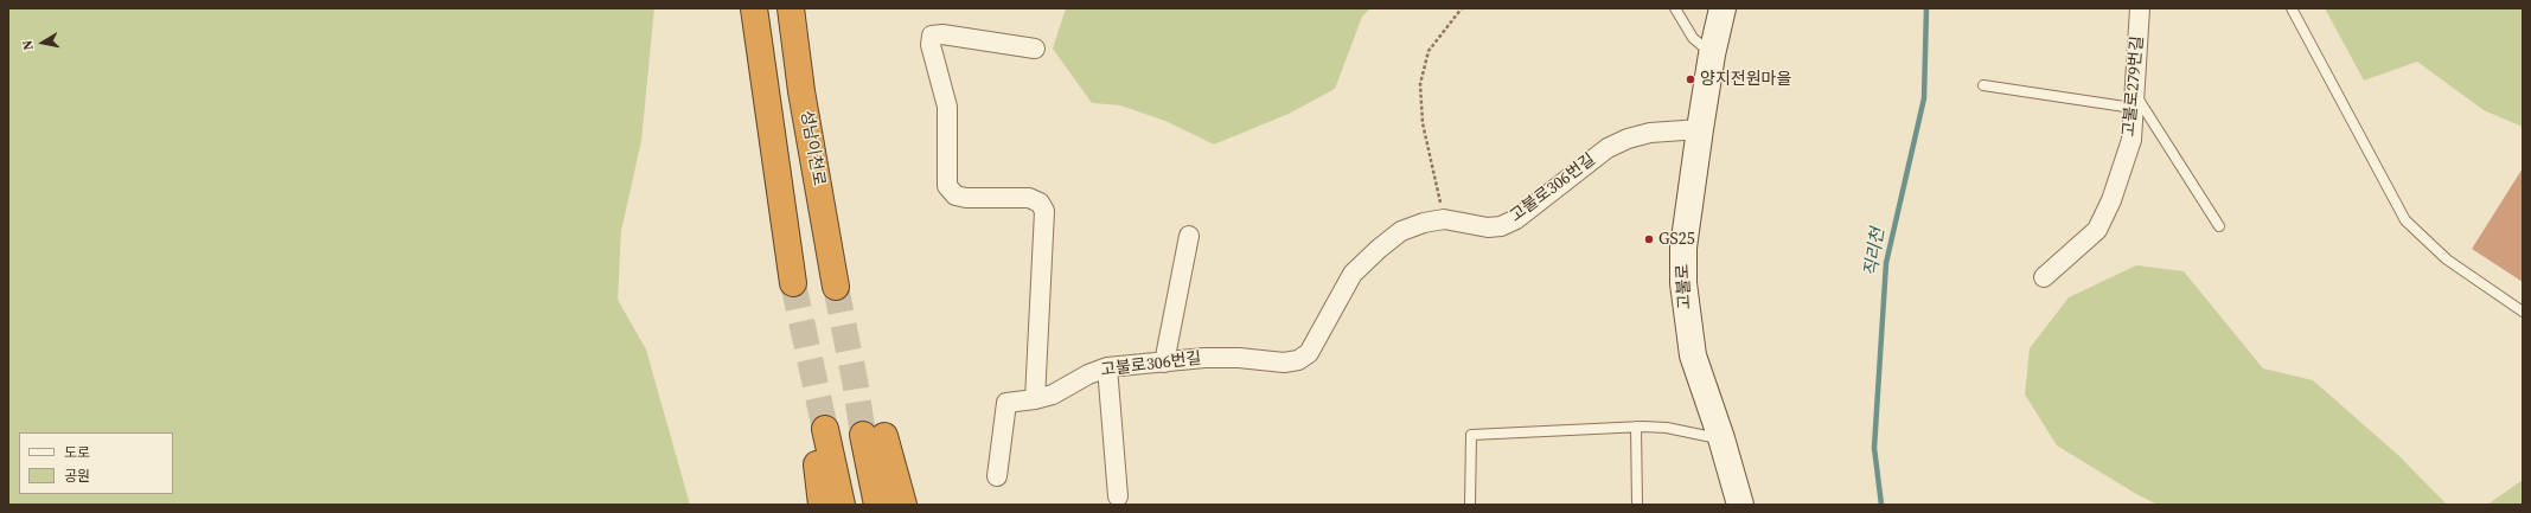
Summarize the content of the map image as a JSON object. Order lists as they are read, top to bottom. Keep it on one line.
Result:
{"streets":{"highway":["성남이천로"],"street":["고불로279번길","고불로306번길","고불로"]},"crossings":[["고불로306번길","고불로"]],"water":["직리천"],"places":["양지전원마을","GS25"],"legend":["도로","공원"],"north":"left"}
